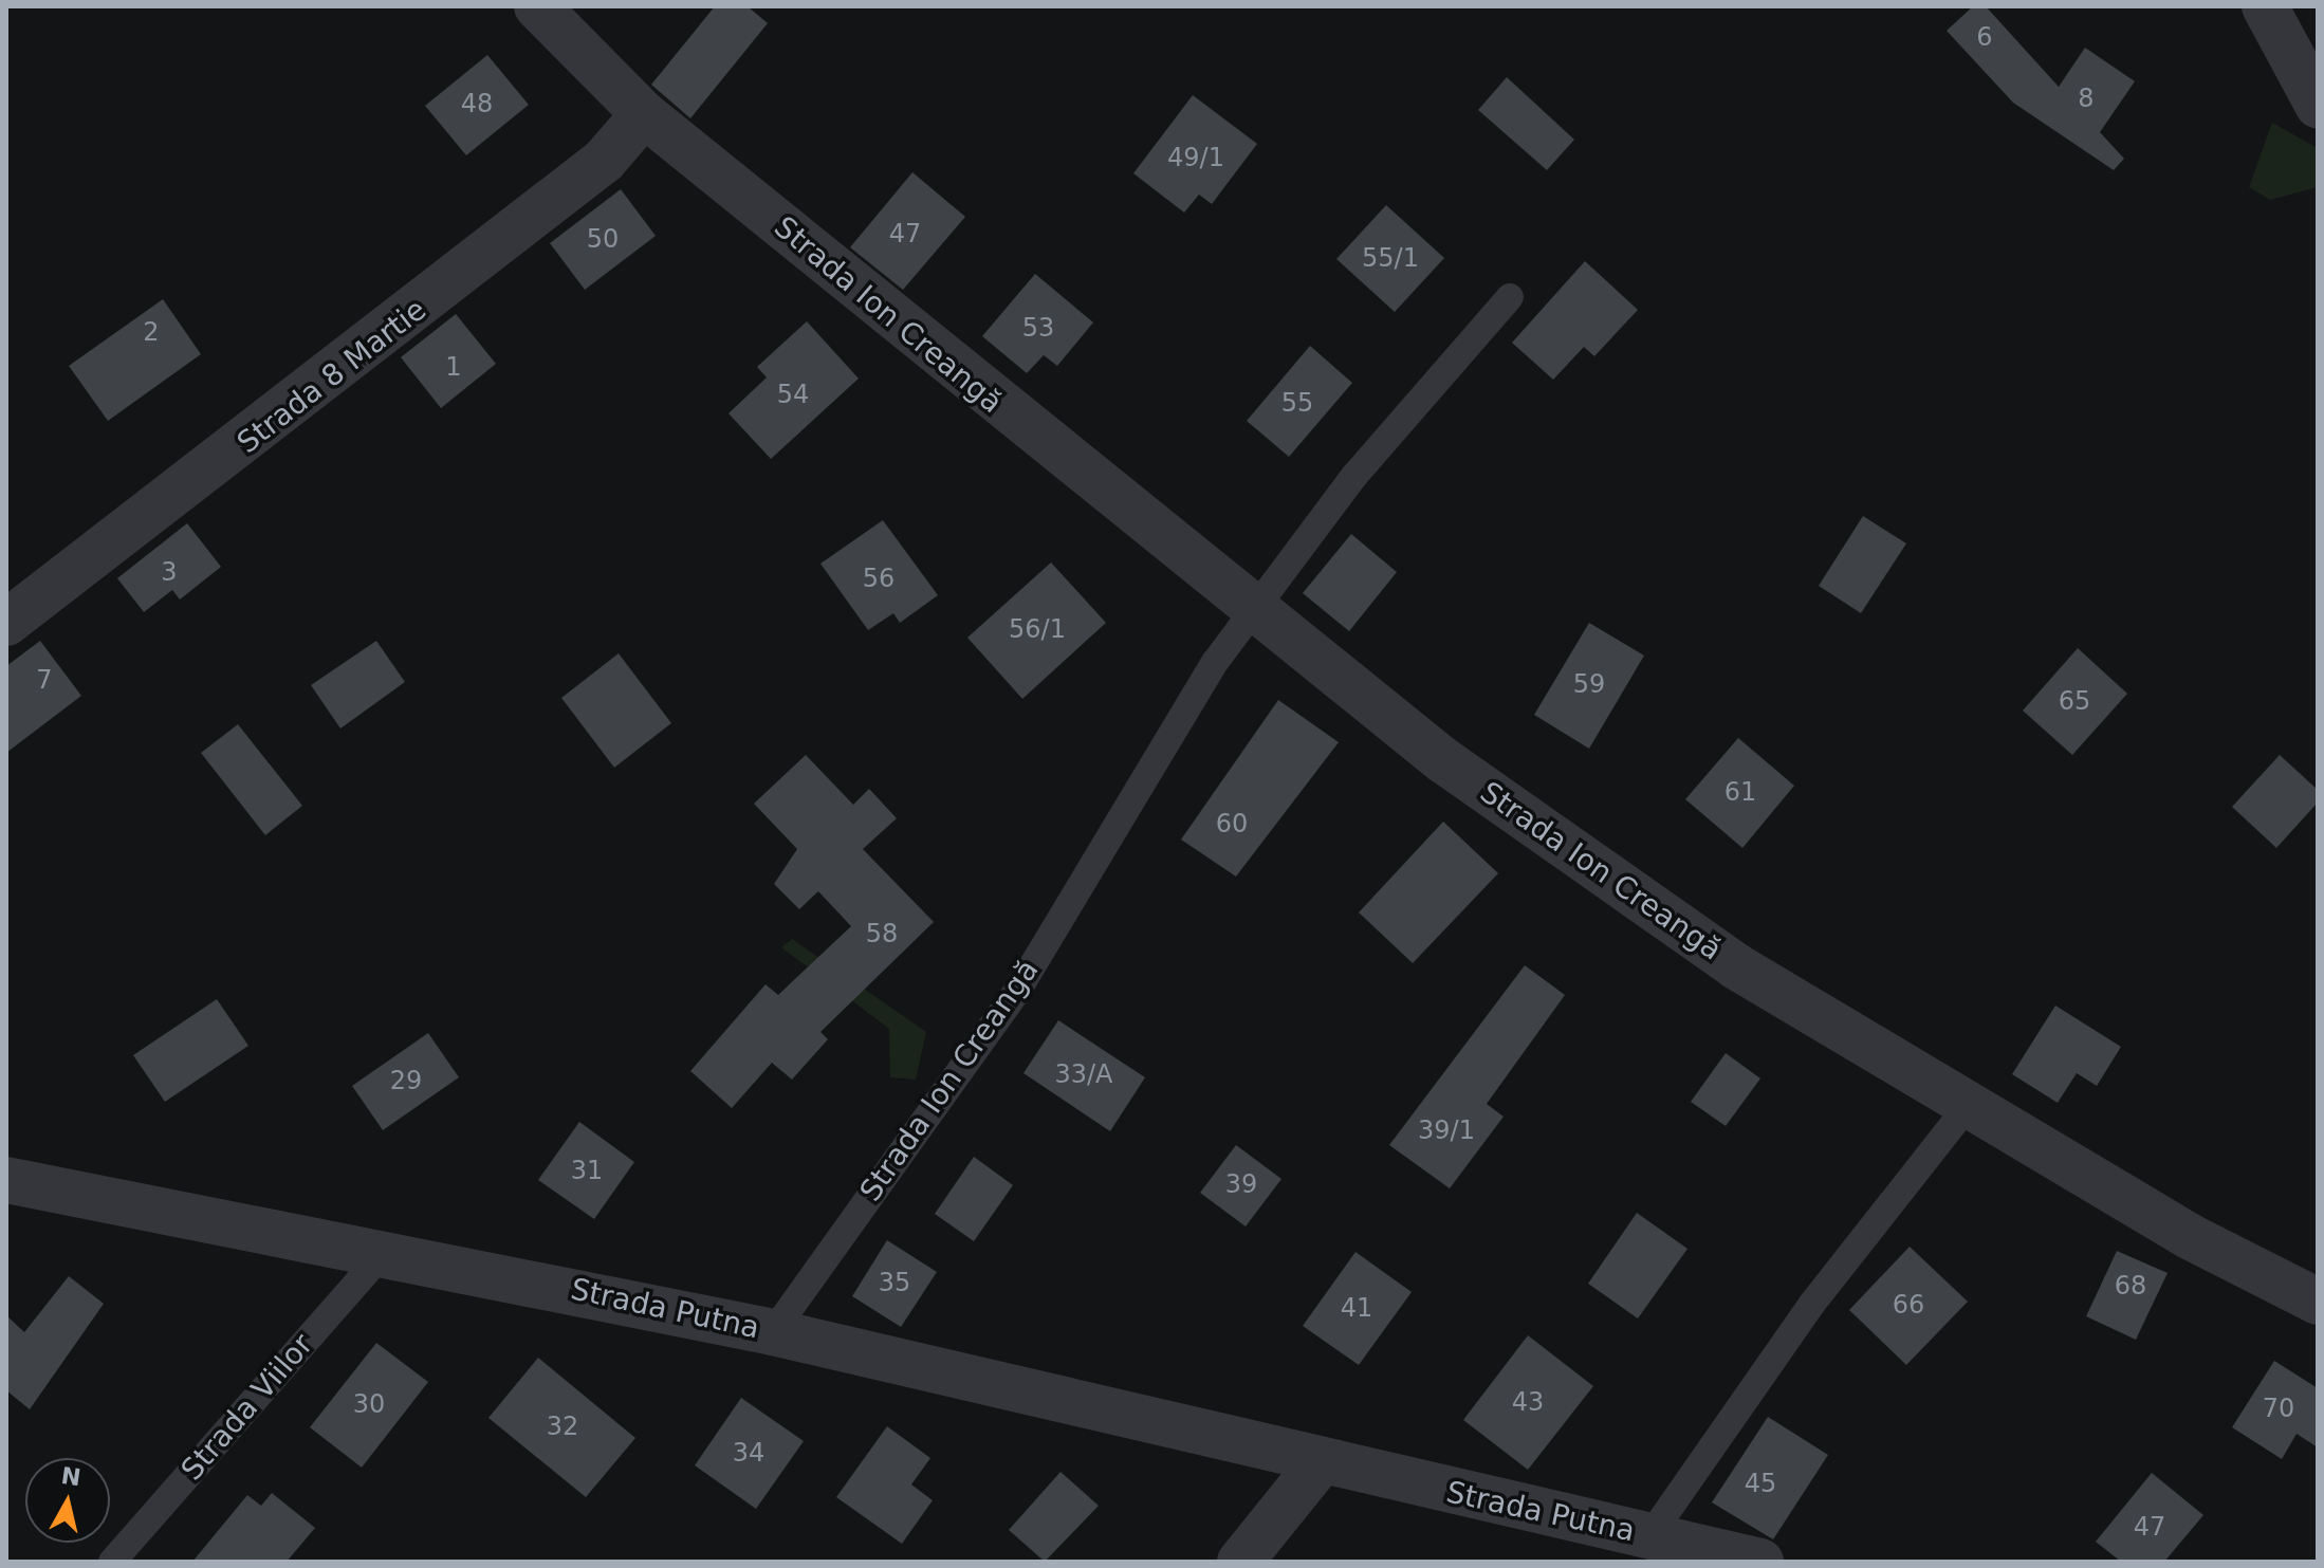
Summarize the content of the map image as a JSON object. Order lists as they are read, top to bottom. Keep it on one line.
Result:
{"streets":{"street":["Strada Ion Creangă","Strada 8 Martie","Strada Putna"],"lane":["Strada Viilor"]},"crossings":[["Strada Ion Creangă","Strada 8 Martie"],["Strada Ion Creangă","Strada Putna"],["Strada Putna","Strada Viilor"]],"house_numbers":["6","8","48","49/1","47","50","55/1","53","2","1","54","55","3","56","56/1","7","59","65","61","60","58","33/A","29","39/1","31","39","35","68","66","41","43","30","70","32","34","45","47"],"north":"top"}
